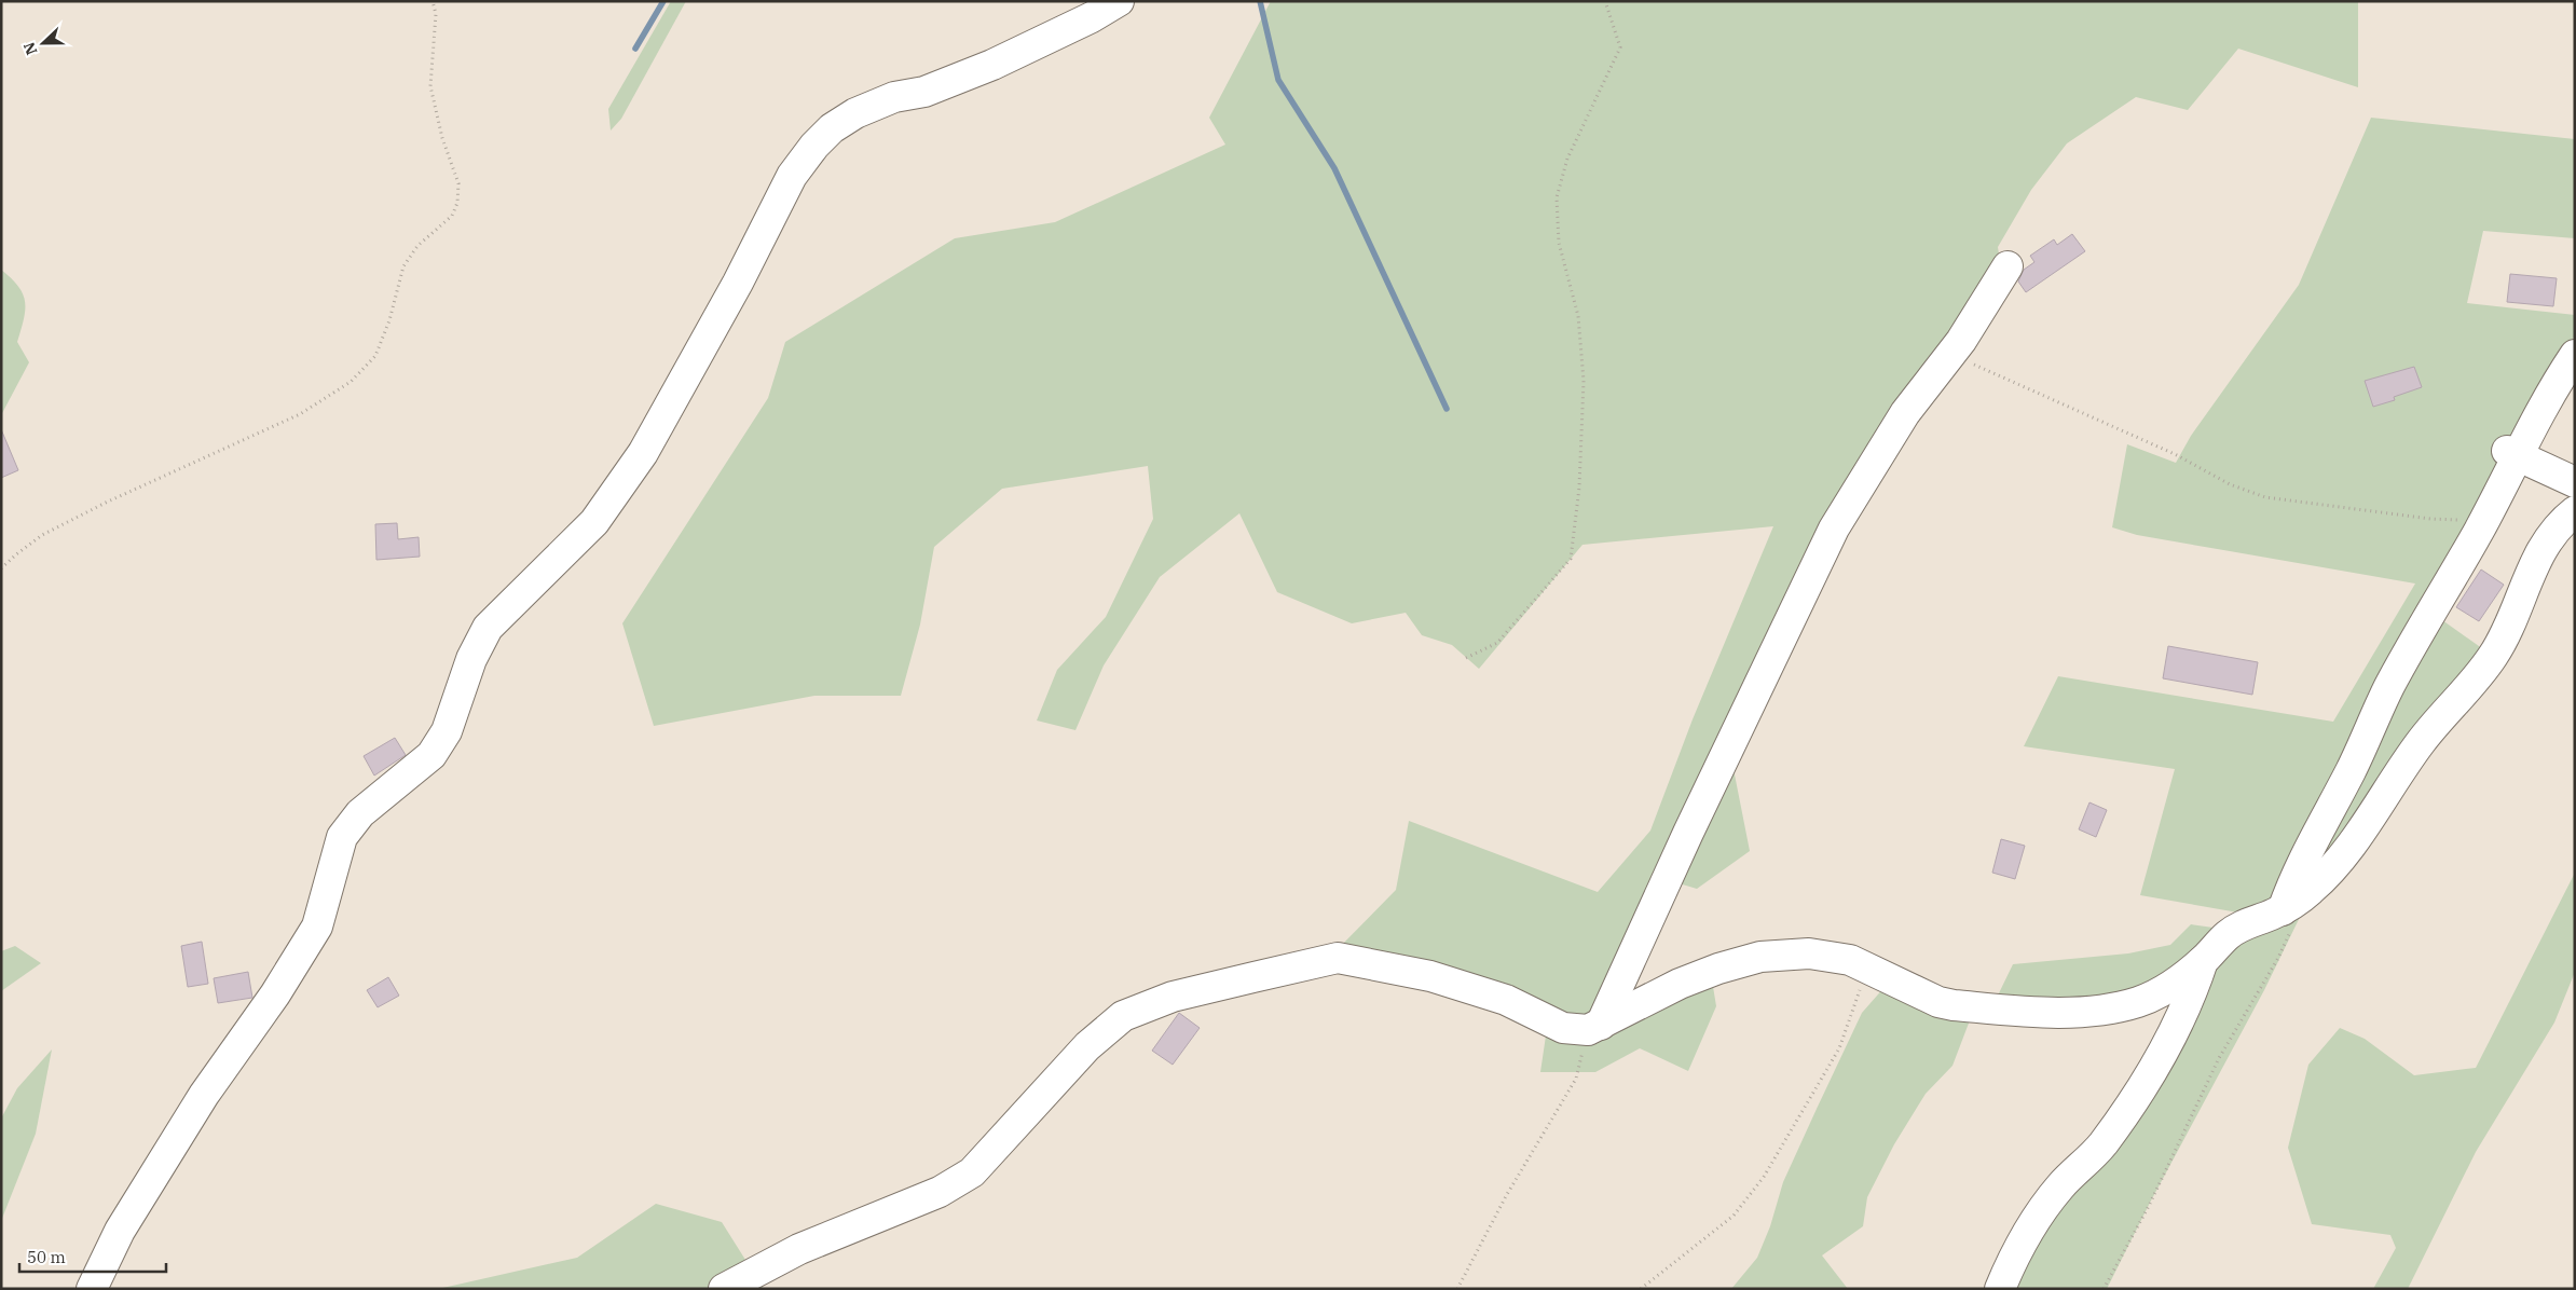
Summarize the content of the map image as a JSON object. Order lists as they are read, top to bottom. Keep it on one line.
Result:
{"scale_bar":"50 m","north":"left"}
